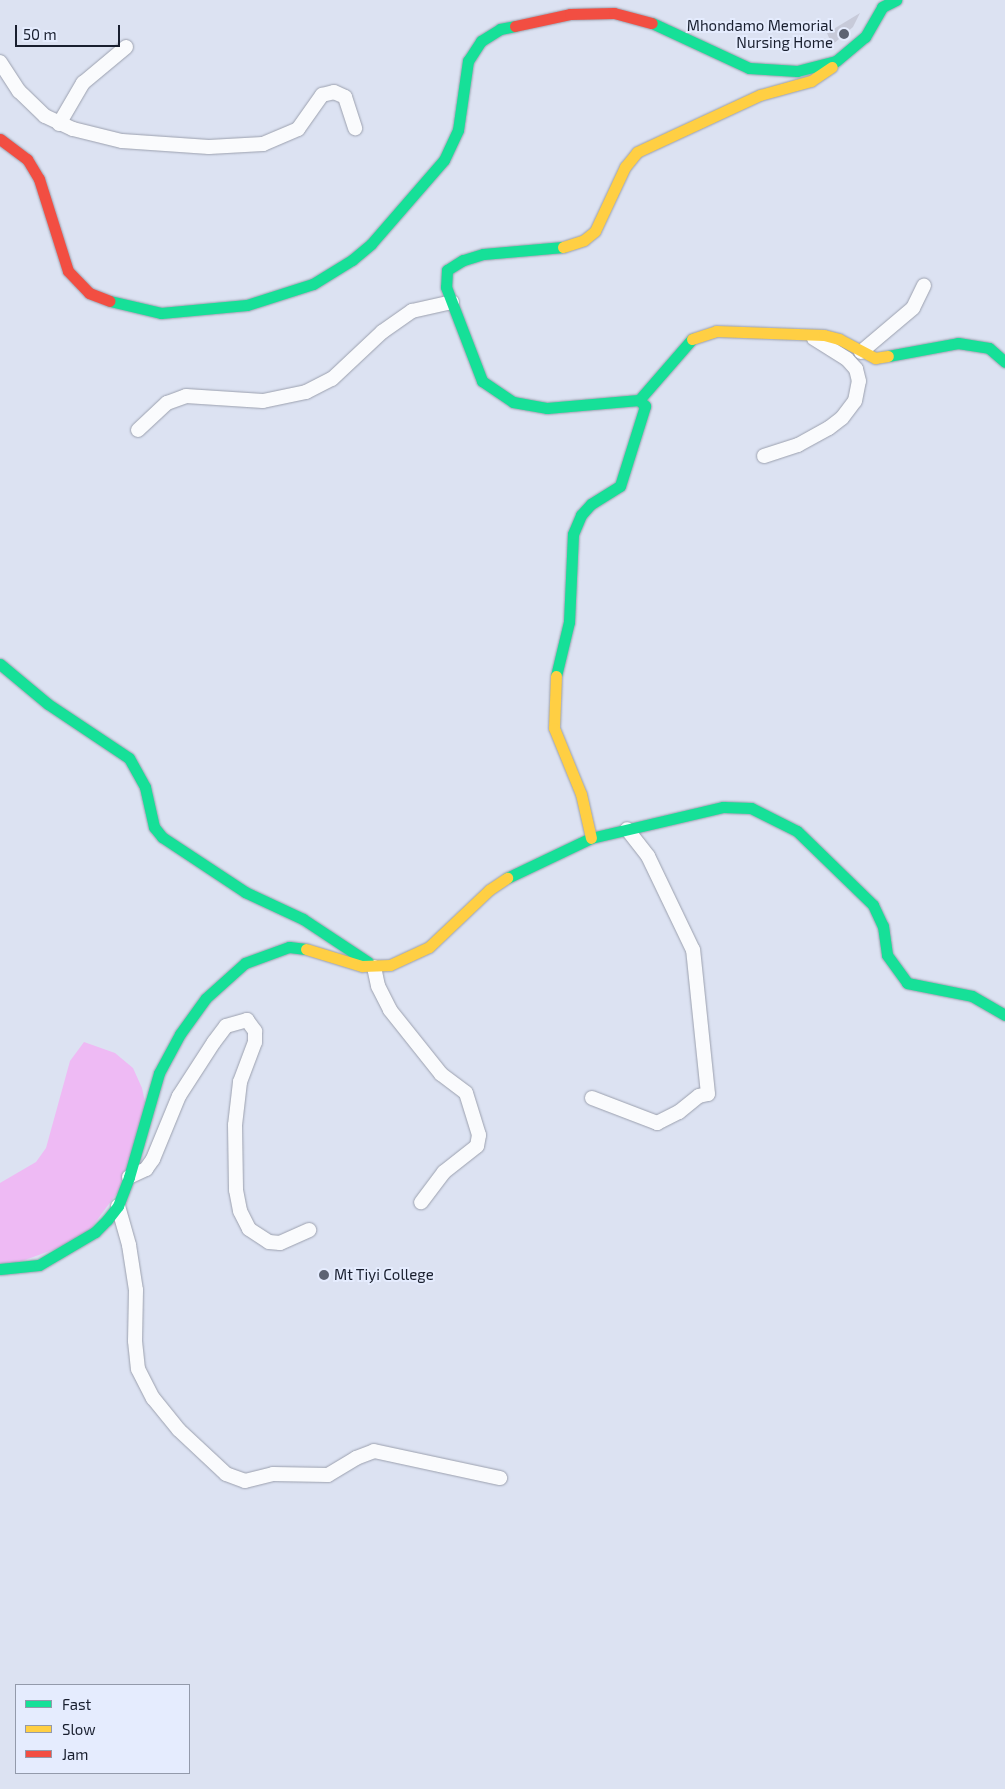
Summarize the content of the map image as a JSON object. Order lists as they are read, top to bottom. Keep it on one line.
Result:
{"places":["Mhondamo Memorial Nursing Home","Mt Tiyi College"],"legend":["Fast","Slow","Jam"],"scale_bar":"50 m"}
